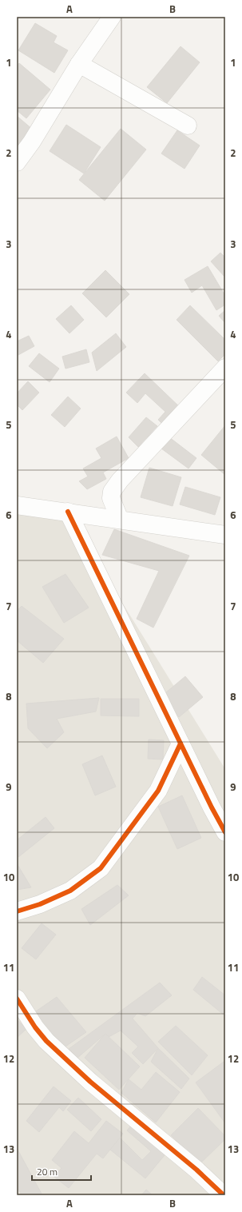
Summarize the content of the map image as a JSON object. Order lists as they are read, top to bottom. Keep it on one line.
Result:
{"scale_bar":"20 m","grid":{"columns":["A","B"],"rows":["1","2","3","4","5","6","7","8","9","10","11","12","13"]}}
